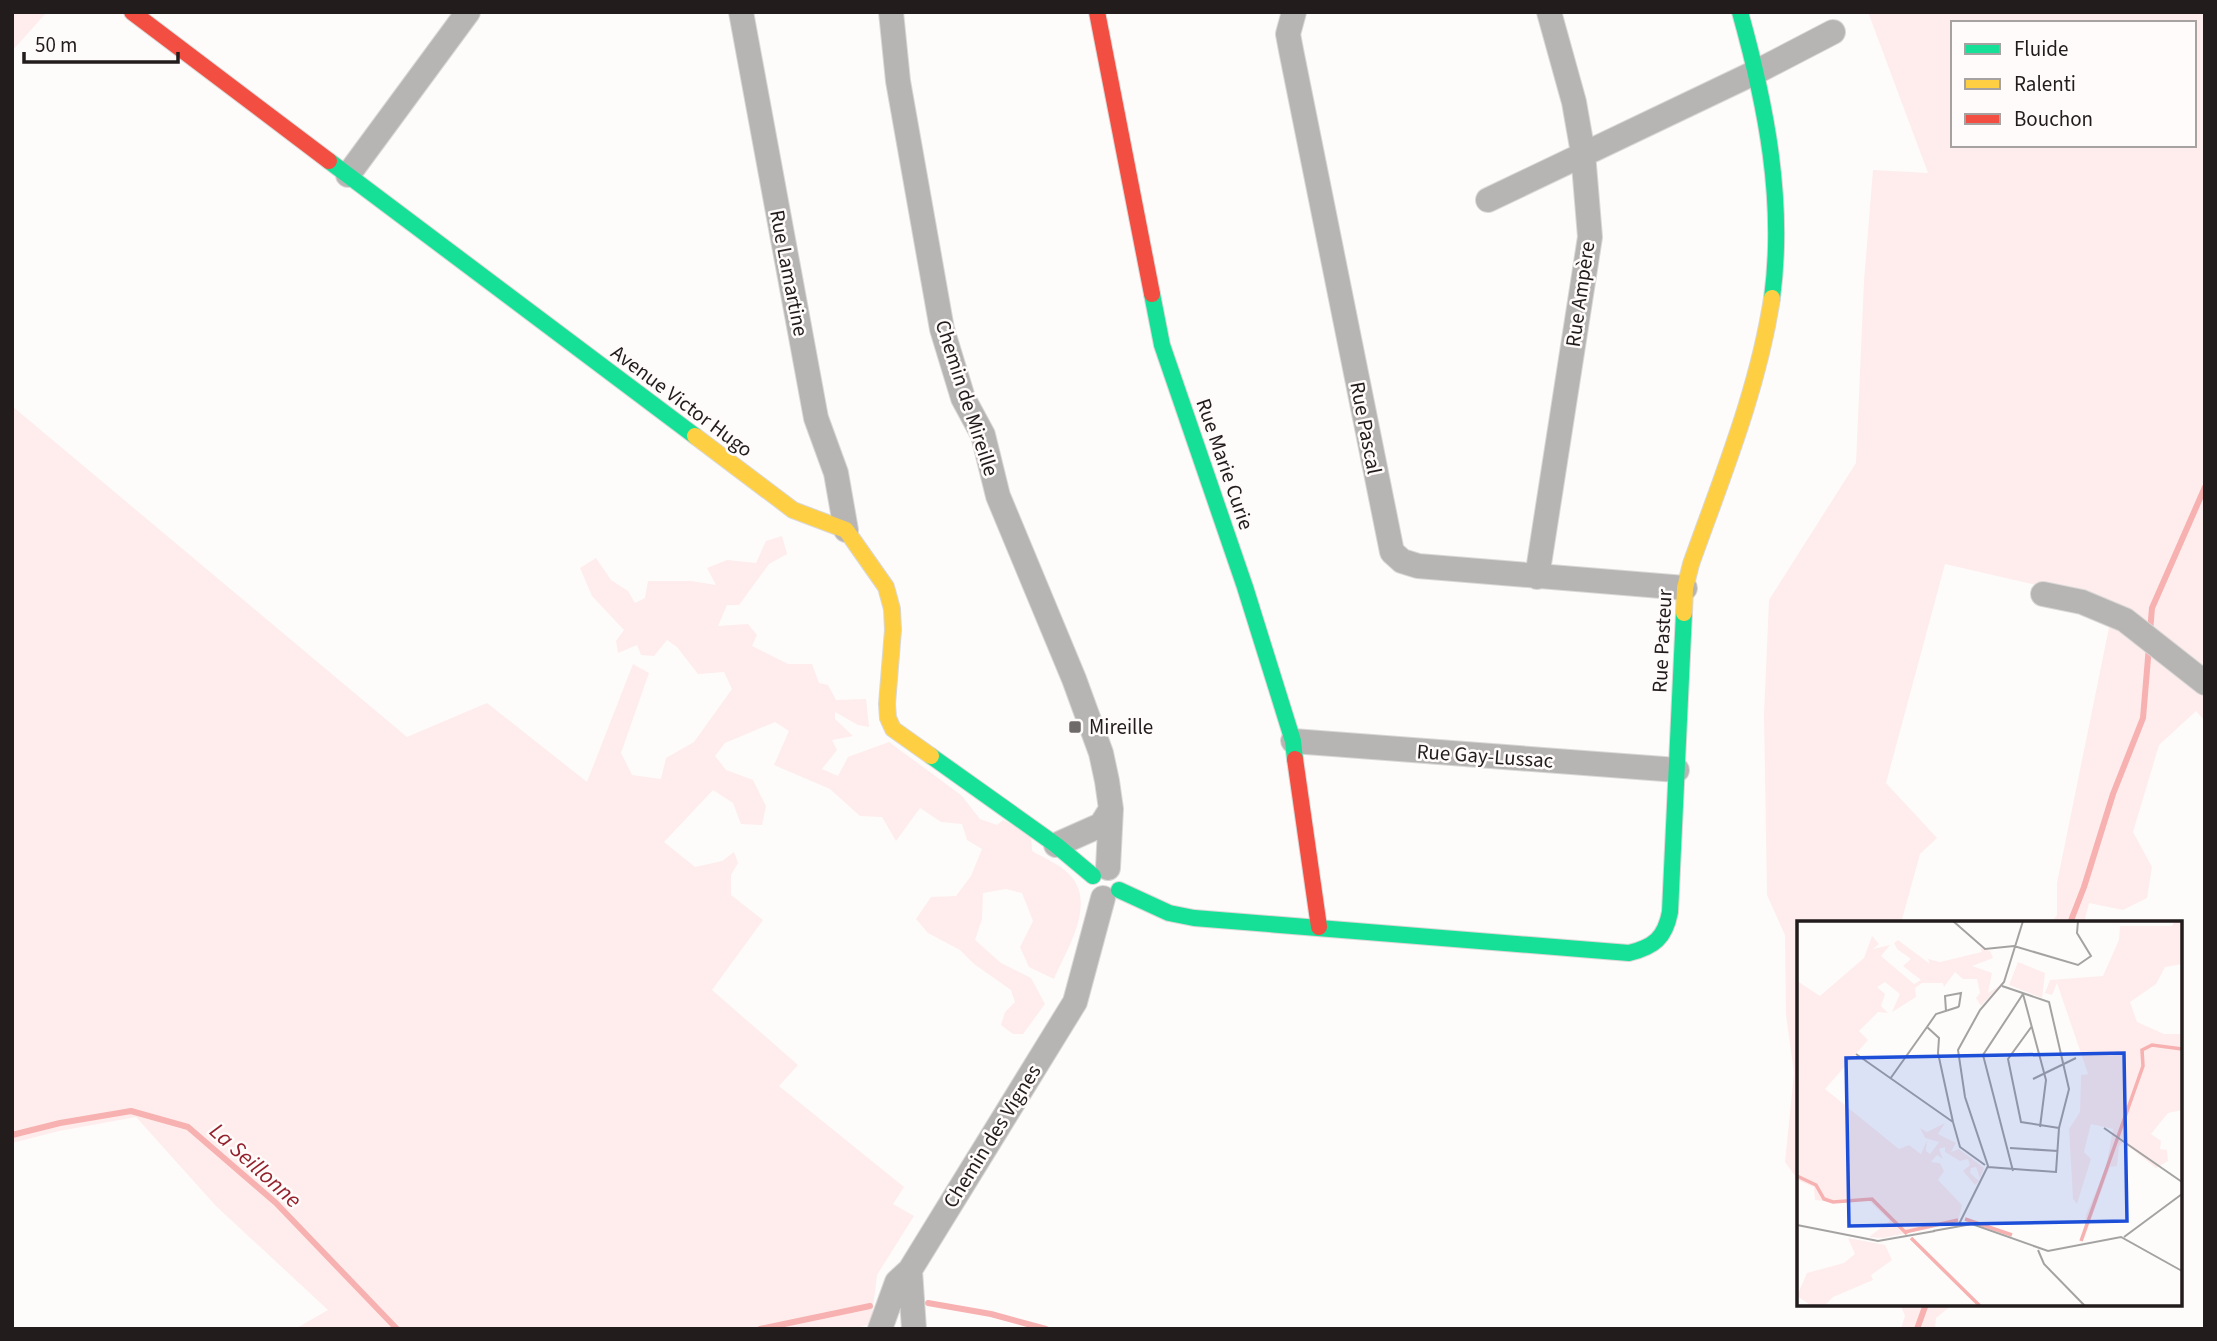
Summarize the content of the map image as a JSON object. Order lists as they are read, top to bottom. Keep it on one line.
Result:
{"streets":{"street":["Rue Lamartine","Rue Ampère","Chemin de Mireille","Avenue Victor Hugo","Rue Pascal","Rue Marie Curie","Rue Pasteur","Rue Gay-Lussac","Chemin des Vignes"]},"crossings":[["Rue Lamartine","Avenue Victor Hugo"],["Rue Ampère","Rue Pascal"],["Chemin de Mireille","Chemin des Vignes"],["Rue Pascal","Rue Pasteur"],["Rue Marie Curie","Rue Pasteur"],["Rue Marie Curie","Rue Gay-Lussac"],["Rue Pasteur","Rue Gay-Lussac"]],"water":["La Seillonne"],"places":{"transit":["Mireille"]},"legend":["Fluide","Ralenti","Bouchon"],"scale_bar":"50 m"}
